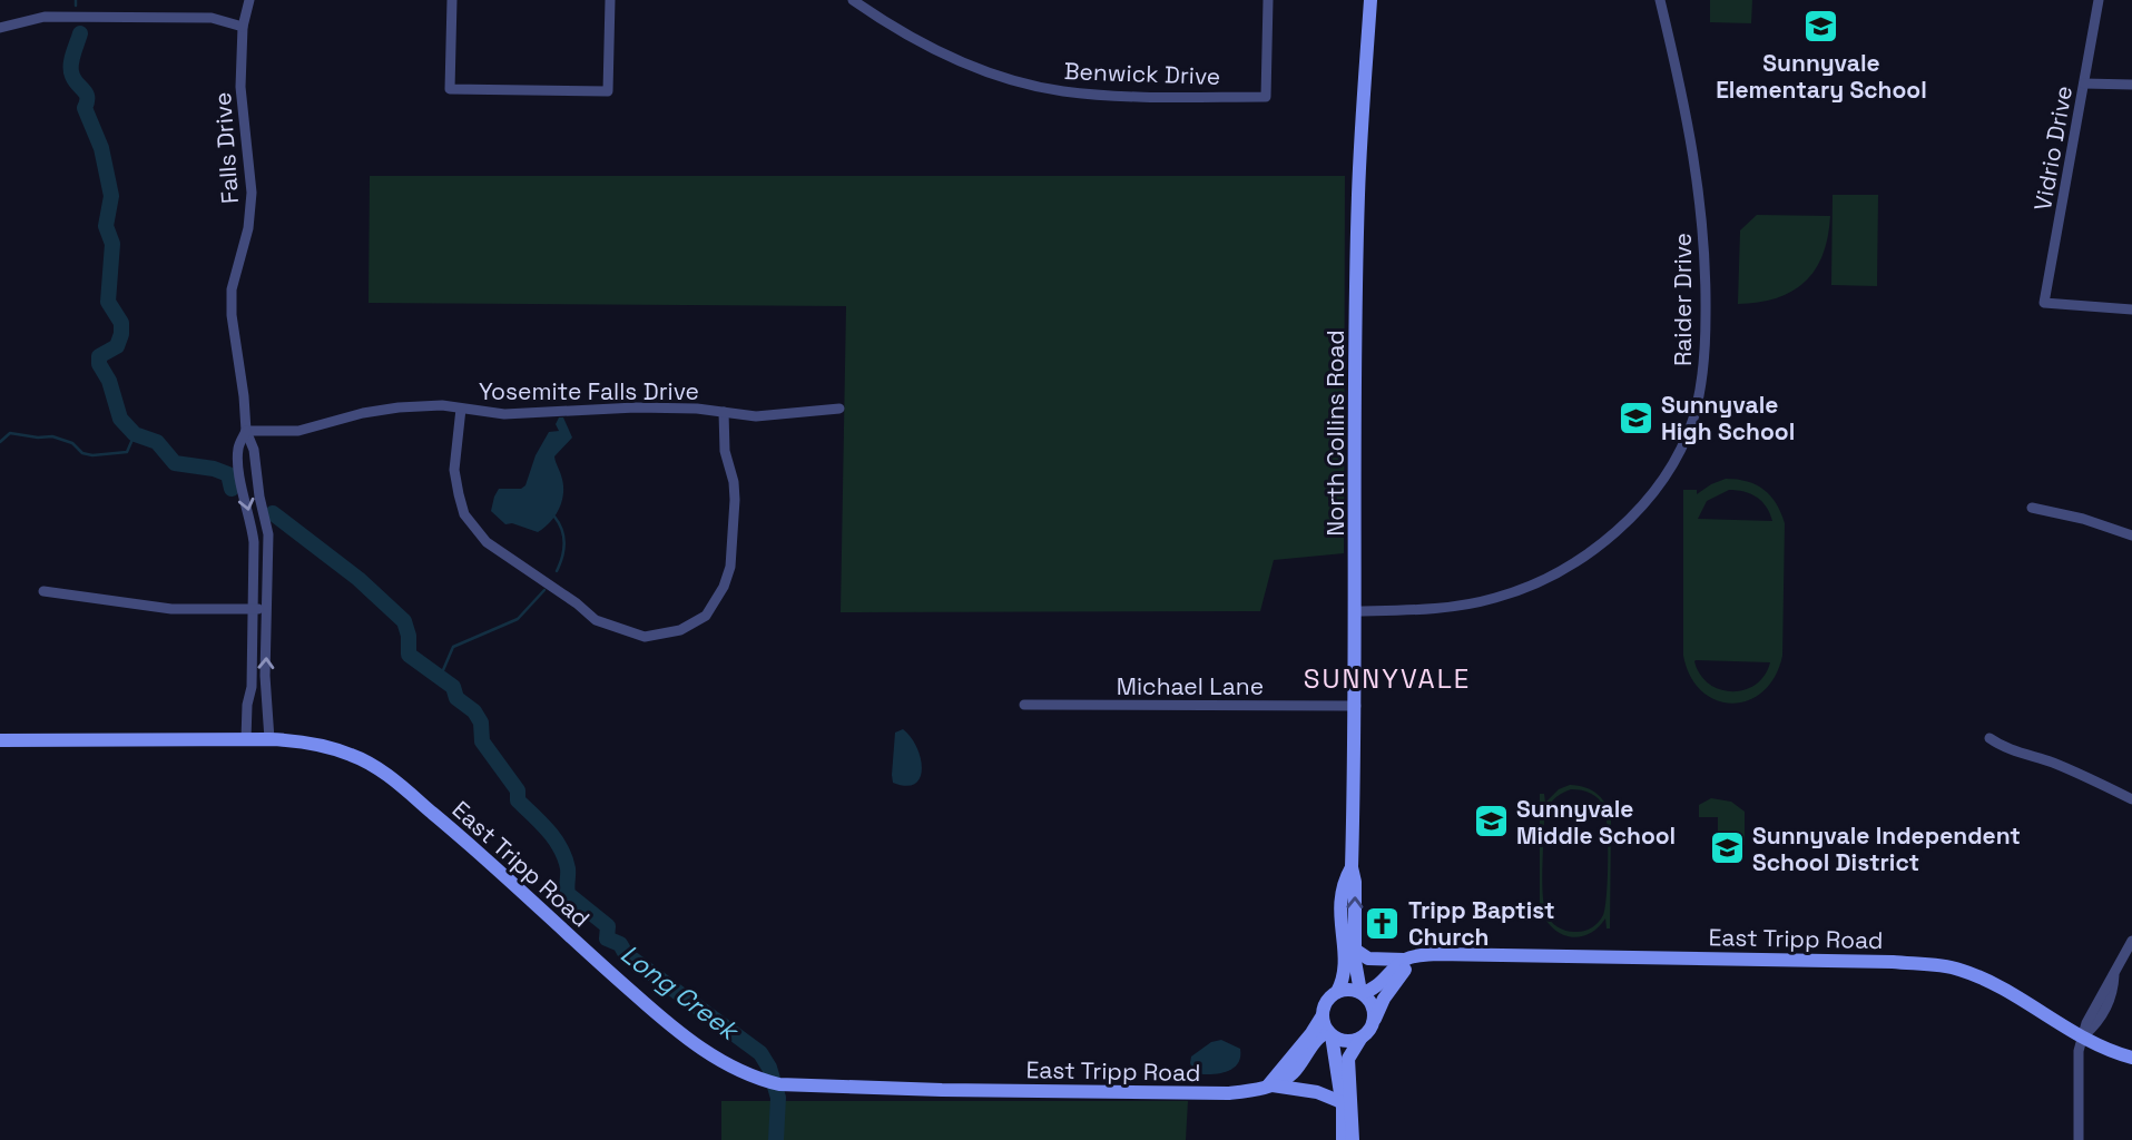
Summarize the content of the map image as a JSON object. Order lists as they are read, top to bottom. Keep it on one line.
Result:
{"streets":{"street":["Benwick Drive","Falls Drive","Vidrio Drive","Raider Drive","Yosemite Falls Drive","North Collins Road","Michael Lane","East Tripp Road"]},"crossings":[["Falls Drive","Yosemite Falls Drive"],["Falls Drive","East Tripp Road"],["Raider Drive","North Collins Road"],["North Collins Road","Michael Lane"],["North Collins Road","East Tripp Road"]],"districts":["SUNNYVALE"],"water":["Long Creek"],"places":{"school or university":["Sunnyvale Elementary School","Sunnyvale High School","Sunnyvale Middle School","Sunnyvale Independent School District"],"church":["Tripp Baptist Church"]}}
